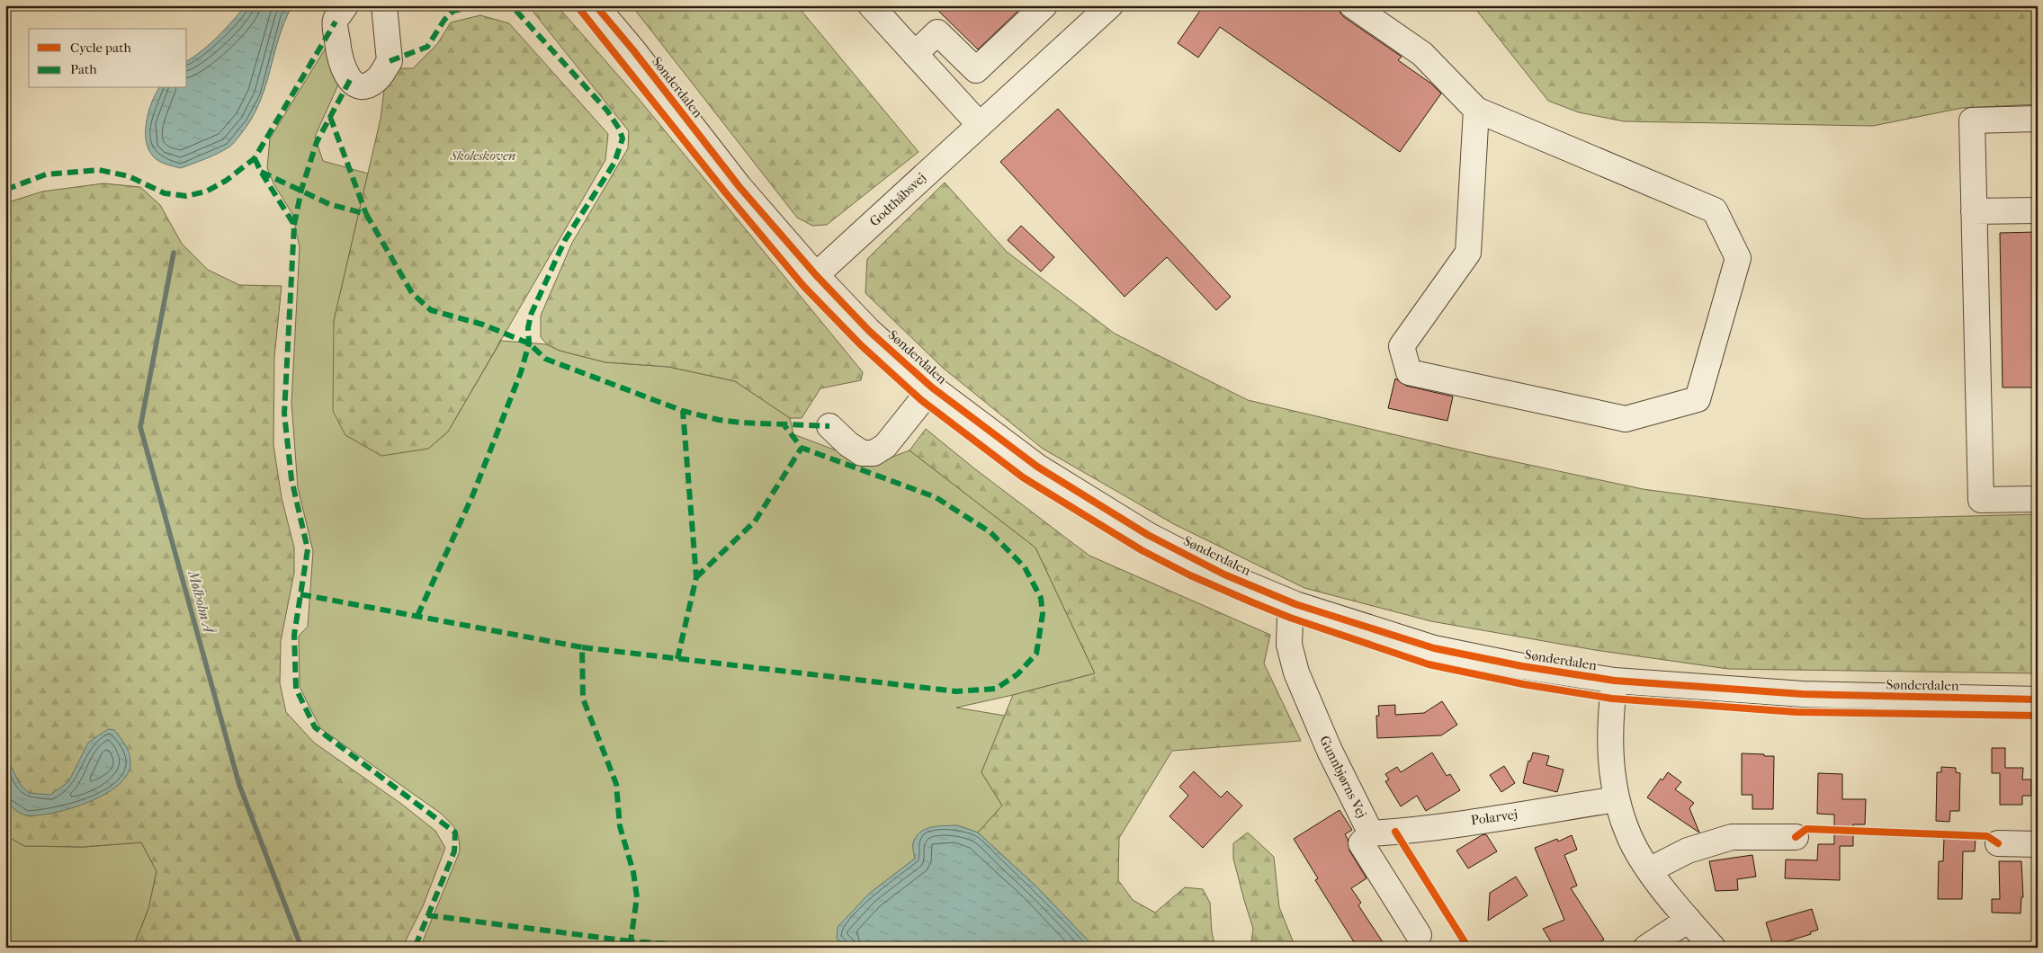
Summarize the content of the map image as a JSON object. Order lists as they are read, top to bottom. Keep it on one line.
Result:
{"streets":{"street":["Sønderdalen","Godthåbsvej","Gunnbjørns Vej","Polarvej"]},"crossings":[["Sønderdalen","Godthåbsvej"],["Sønderdalen","Gunnbjørns Vej"],["Gunnbjørns Vej","Polarvej"]],"water":["Mølholm Å"],"parks":["Skoleskoven"],"legend":["Cycle path","Path"]}
